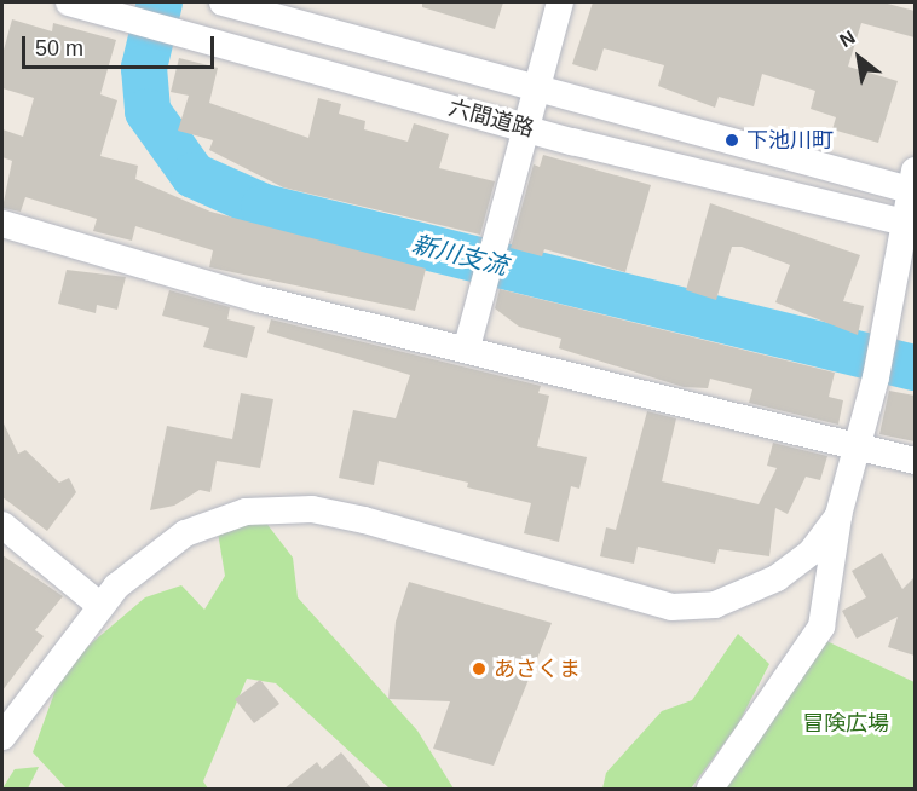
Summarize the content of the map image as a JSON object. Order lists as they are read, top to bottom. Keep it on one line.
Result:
{"streets":{"street":["六間道路"]},"water":["新川支流"],"parks":["冒険広場"],"places":["下池川町","あさくま"],"scale_bar":"50 m","north":"top left"}
